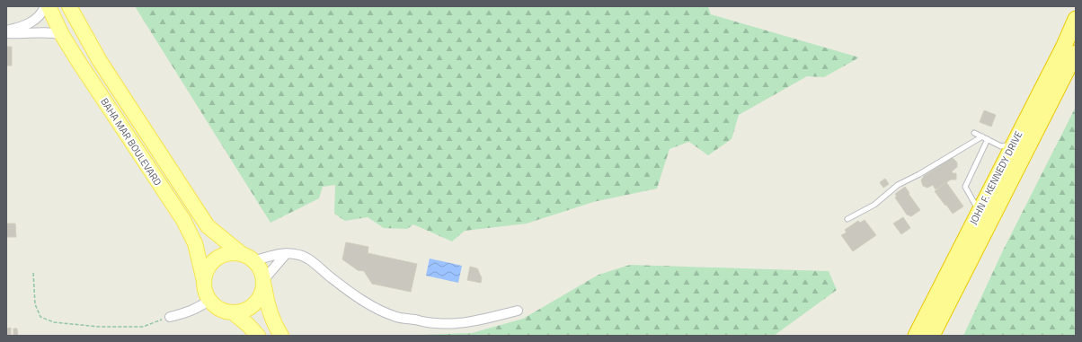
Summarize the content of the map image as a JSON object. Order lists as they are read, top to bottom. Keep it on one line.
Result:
{"streets":{"highway":["JOHN F. KENNEDY DRIVE"],"main road":["BAHA MAR BOULEVARD"]}}
